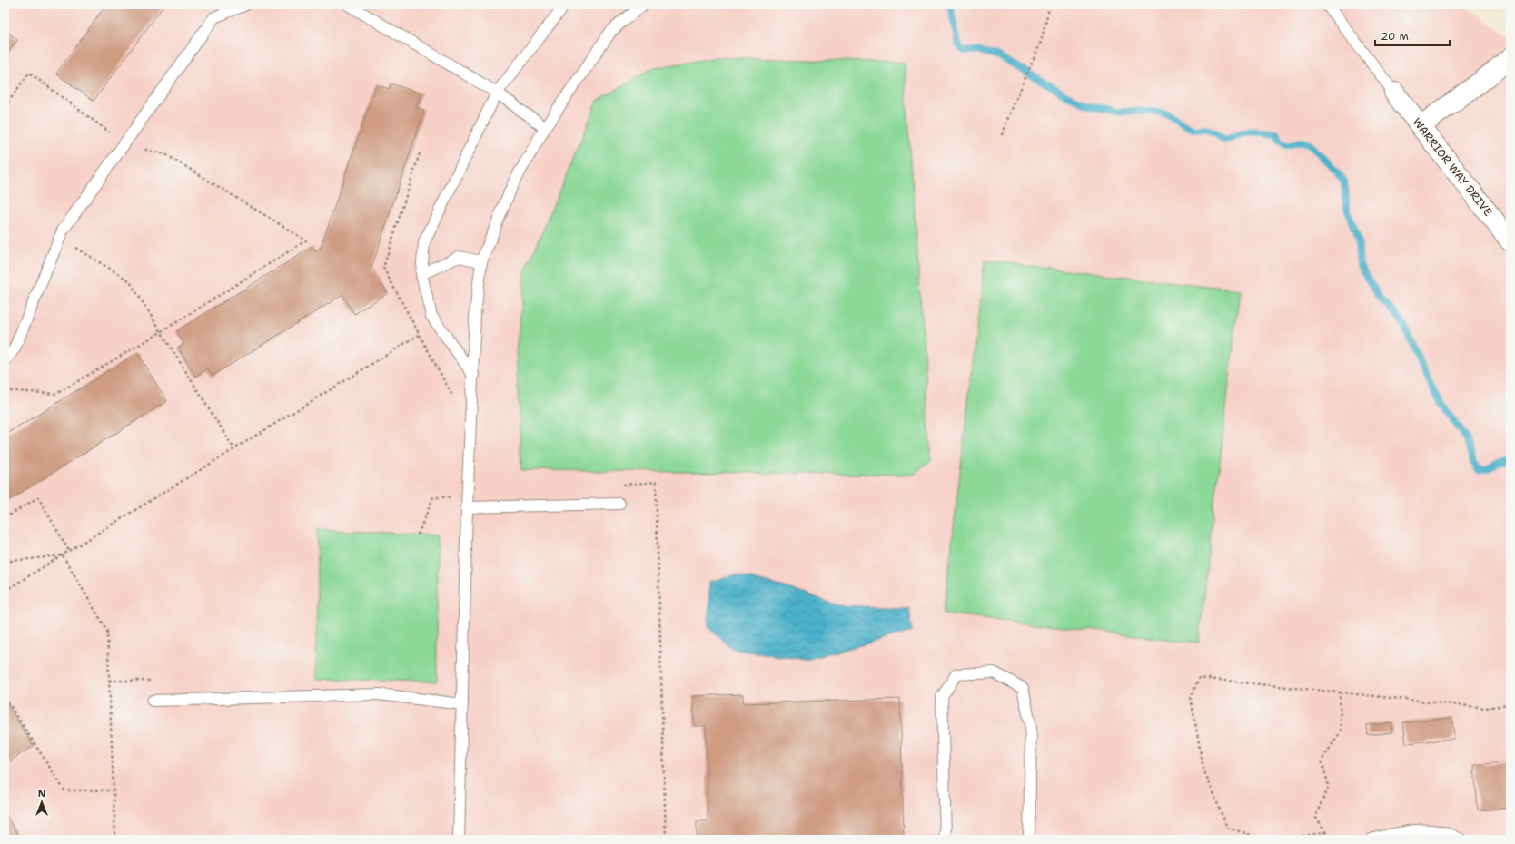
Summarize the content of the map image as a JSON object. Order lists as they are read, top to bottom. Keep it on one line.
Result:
{"streets":{"street":["WARRIOR WAY DRIVE"]},"scale_bar":"20 m","north":"top"}
